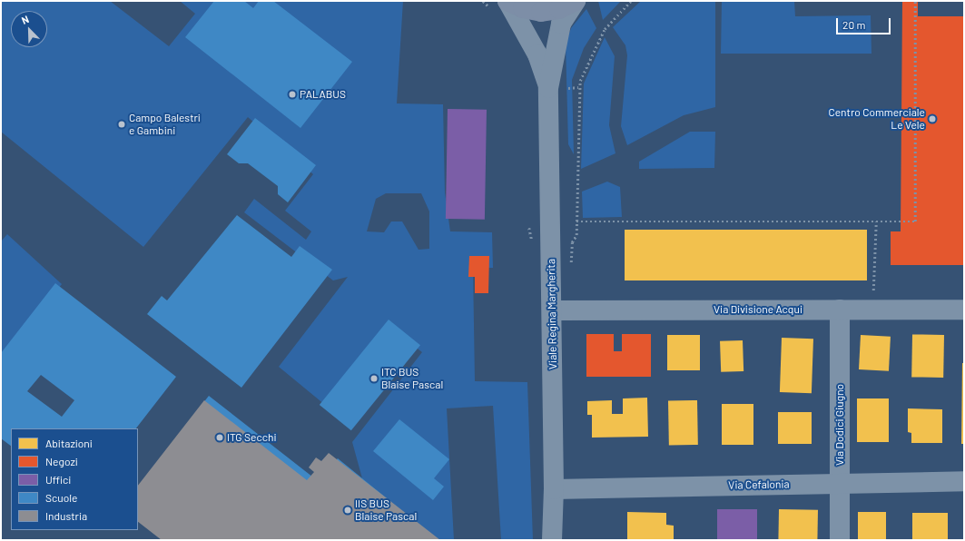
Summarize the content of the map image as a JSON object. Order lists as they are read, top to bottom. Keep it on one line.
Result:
{"streets":{"main road":["Viale Regina Margherita"],"street":["Via Divisione Acqui","Via Dodici Giugno","Via Cefalonia"]},"crossings":[["Via Divisione Acqui","Viale Regina Margherita"],["Via Divisione Acqui","Via Dodici Giugno"],["Viale Regina Margherita","Via Cefalonia"],["Via Dodici Giugno","Via Cefalonia"]],"places":["PALABUS","Centro Commerciale Le Vele","Campo Balestri e Gambini","ITC BUS Blaise Pascal","ITG Secchi","IIS BUS Blaise Pascal"],"legend":["Abitazioni","Negozi","Uffici","Scuole","Industria"],"scale_bar":"20 m","north":"top left"}
